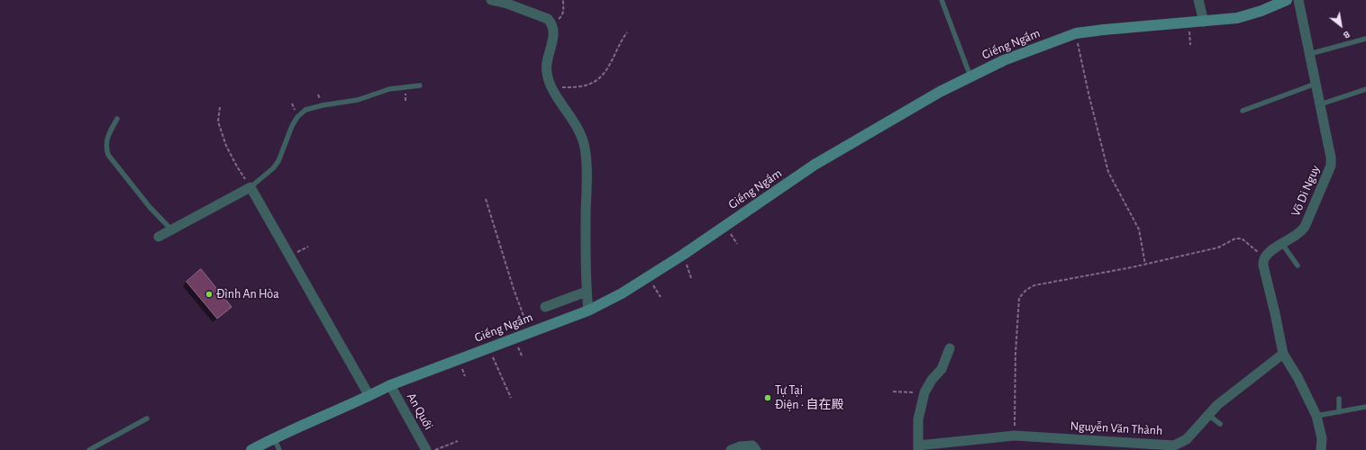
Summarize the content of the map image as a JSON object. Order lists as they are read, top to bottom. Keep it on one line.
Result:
{"streets":{"street":["Giếng Ngầm","Võ Di Nguy","An Quới","Nguyễn Văn Thành"]},"crossings":[["Giếng Ngầm","An Quới"]],"places":["Đình An Hòa","Tự Tại Điện • 自在殿"],"north":"bottom right"}
